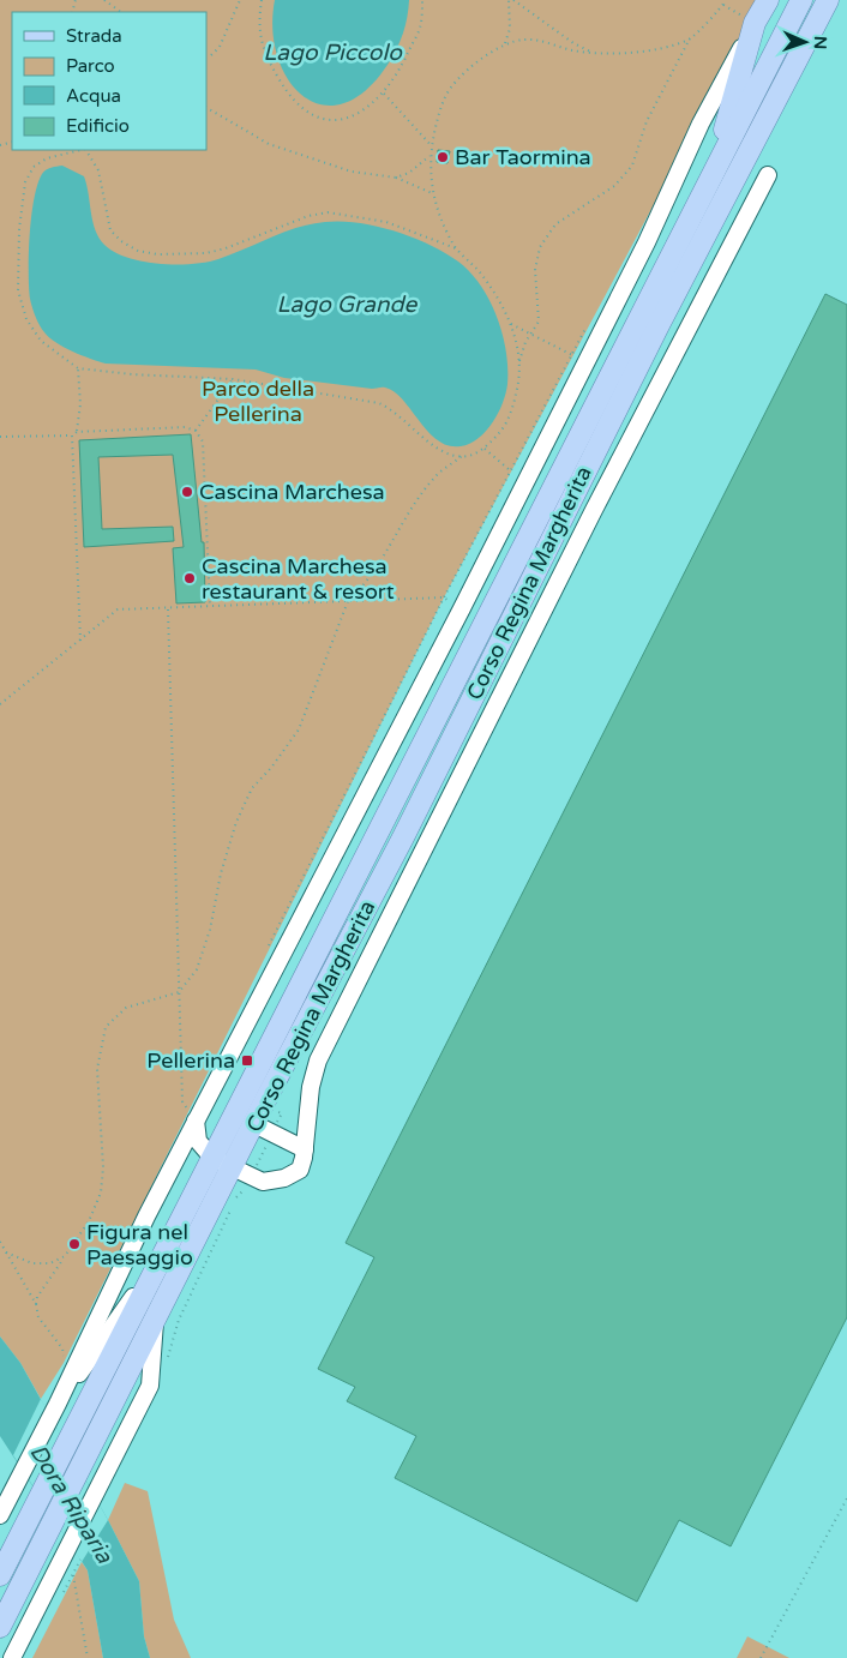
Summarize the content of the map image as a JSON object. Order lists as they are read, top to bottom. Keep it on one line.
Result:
{"streets":{"main road":["Corso Regina Margherita"]},"water":["Lago Piccolo","Lago Grande","Dora Riparia"],"parks":["Parco della Pellerina"],"places":{"other":["Bar Taormina","Cascina Marchesa","Cascina Marchesa restaurant & resort","Figura nel Paesaggio"],"transit":["Pellerina"]},"legend":["Strada","Parco","Acqua","Edificio"],"north":"right"}
